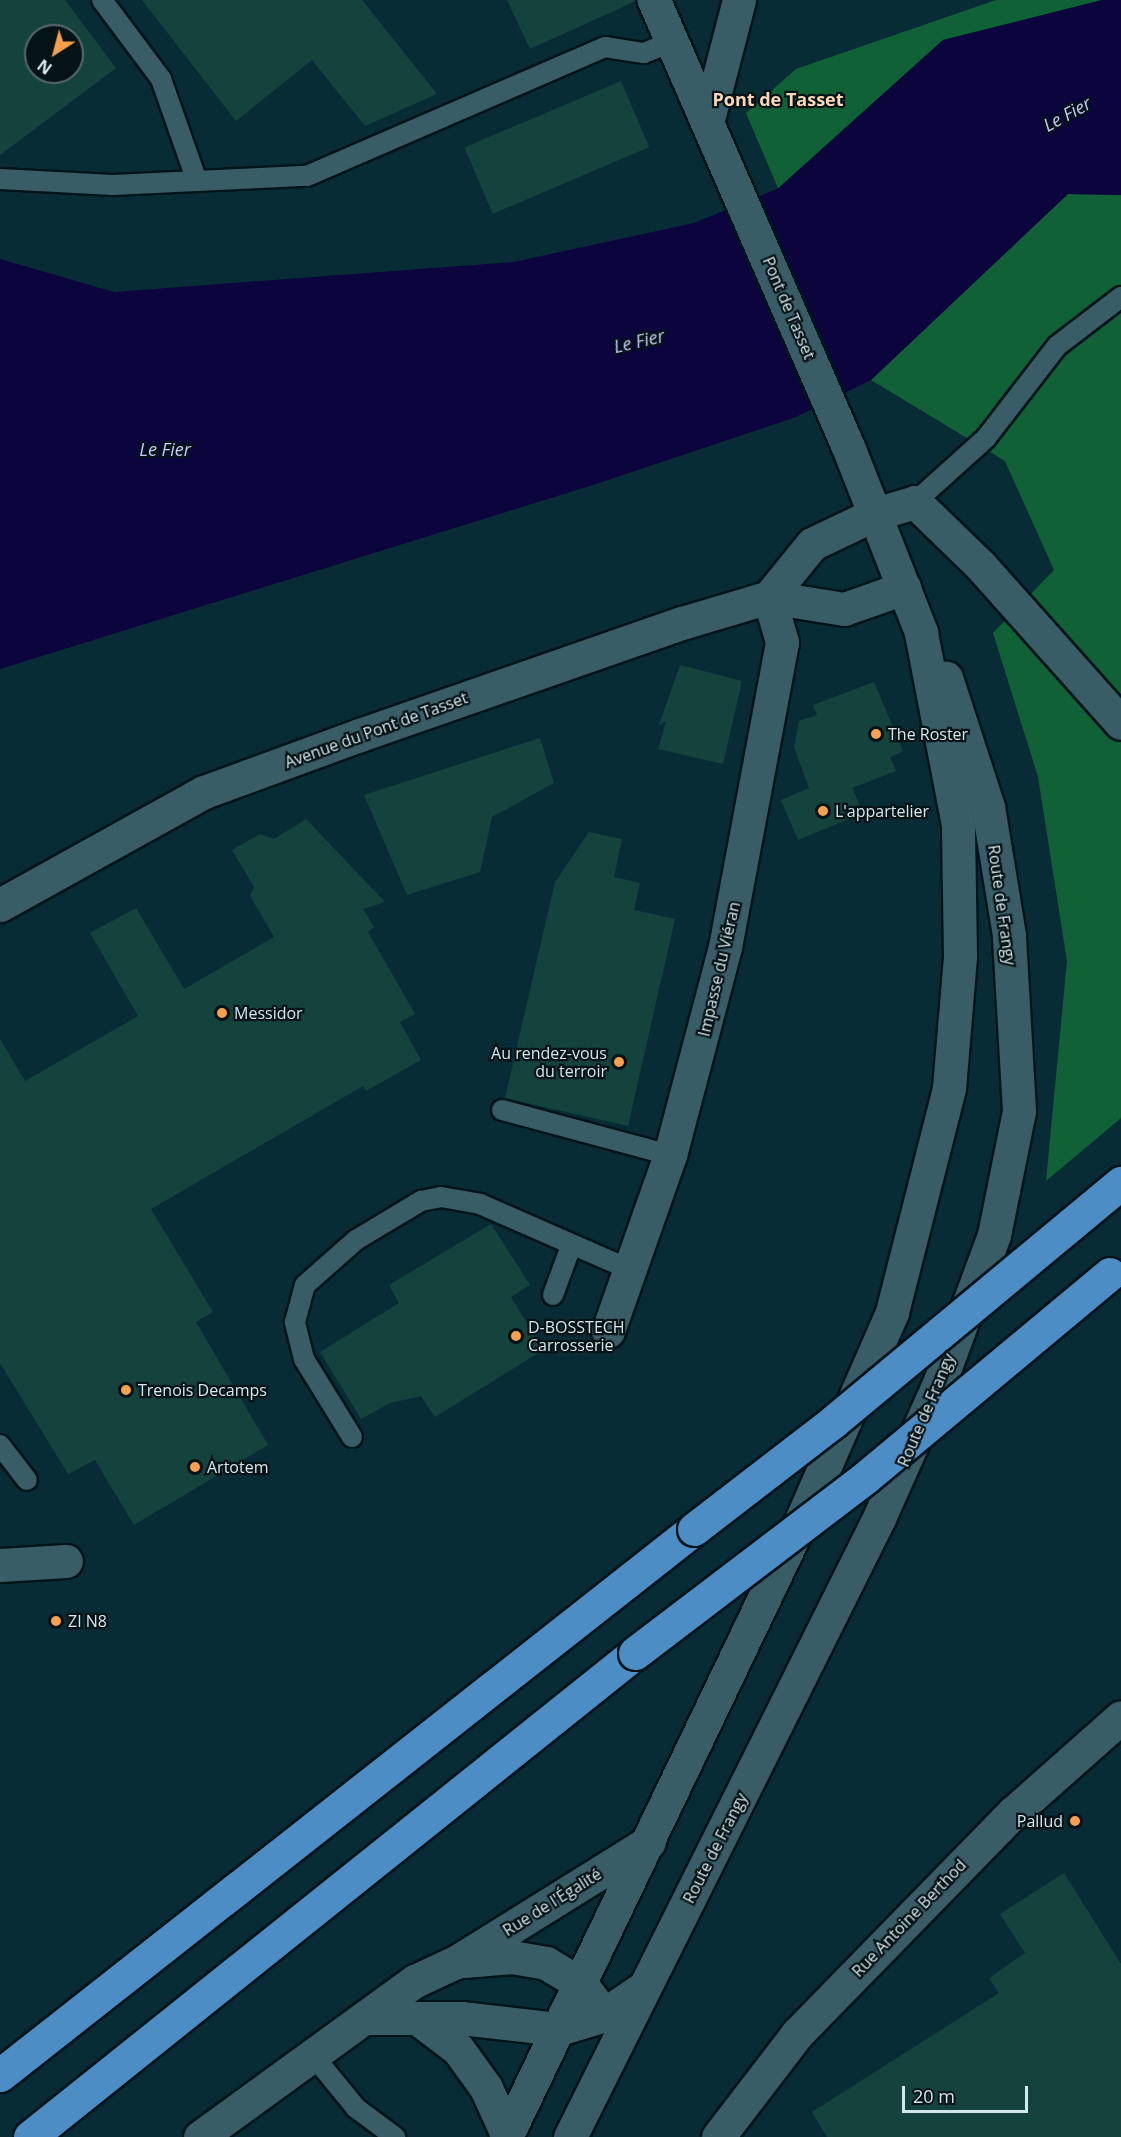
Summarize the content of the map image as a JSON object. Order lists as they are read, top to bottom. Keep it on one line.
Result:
{"streets":{"street":["Pont de Tasset","Avenue du Pont de Tasset","Route de Frangy","Impasse du Viéran","Rue de l'Égalité","Rue Antoine Berthod"]},"crossings":[["Pont de Tasset","Route de Frangy"],["Avenue du Pont de Tasset","Route de Frangy"],["Avenue du Pont de Tasset","Impasse du Viéran"],["Route de Frangy","Rue de l'Égalité"]],"districts":["Pont de Tasset"],"water":["Le Fier"],"places":["The Roster","L'appartelier","Messidor","Au rendez-vous du terroir","D-BOSSTECH Carrosserie","Trenois Decamps","Artotem","ZI N8","Pallud"],"scale_bar":"20 m","north":"bottom left"}
